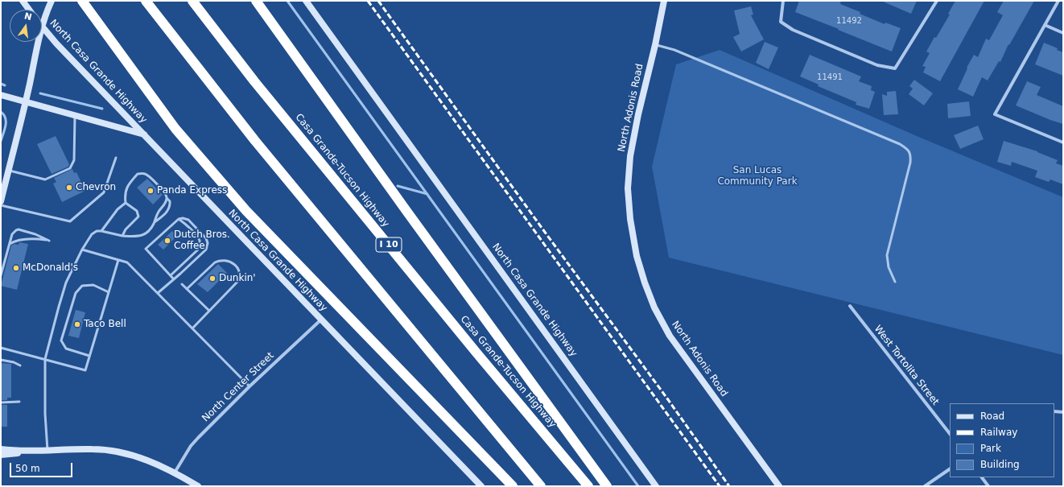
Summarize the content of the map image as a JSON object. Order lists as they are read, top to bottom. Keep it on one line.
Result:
{"streets":{"highway":["Casa Grande-Tucson Highway","I 10"],"street":["North Casa Grande Highway","North Adonis Road","West Tortolita Street","North Center Street"]},"crossings":[["North Casa Grande Highway","North Center Street"]],"parks":["San Lucas Community Park"],"places":["Chevron","Panda Express","Dutch Bros. Coffee","McDonald's","Dunkin'","Taco Bell"],"house_numbers":["11492","11491"],"legend":["Road","Railway","Park","Building"],"scale_bar":"50 m","north":"top"}
